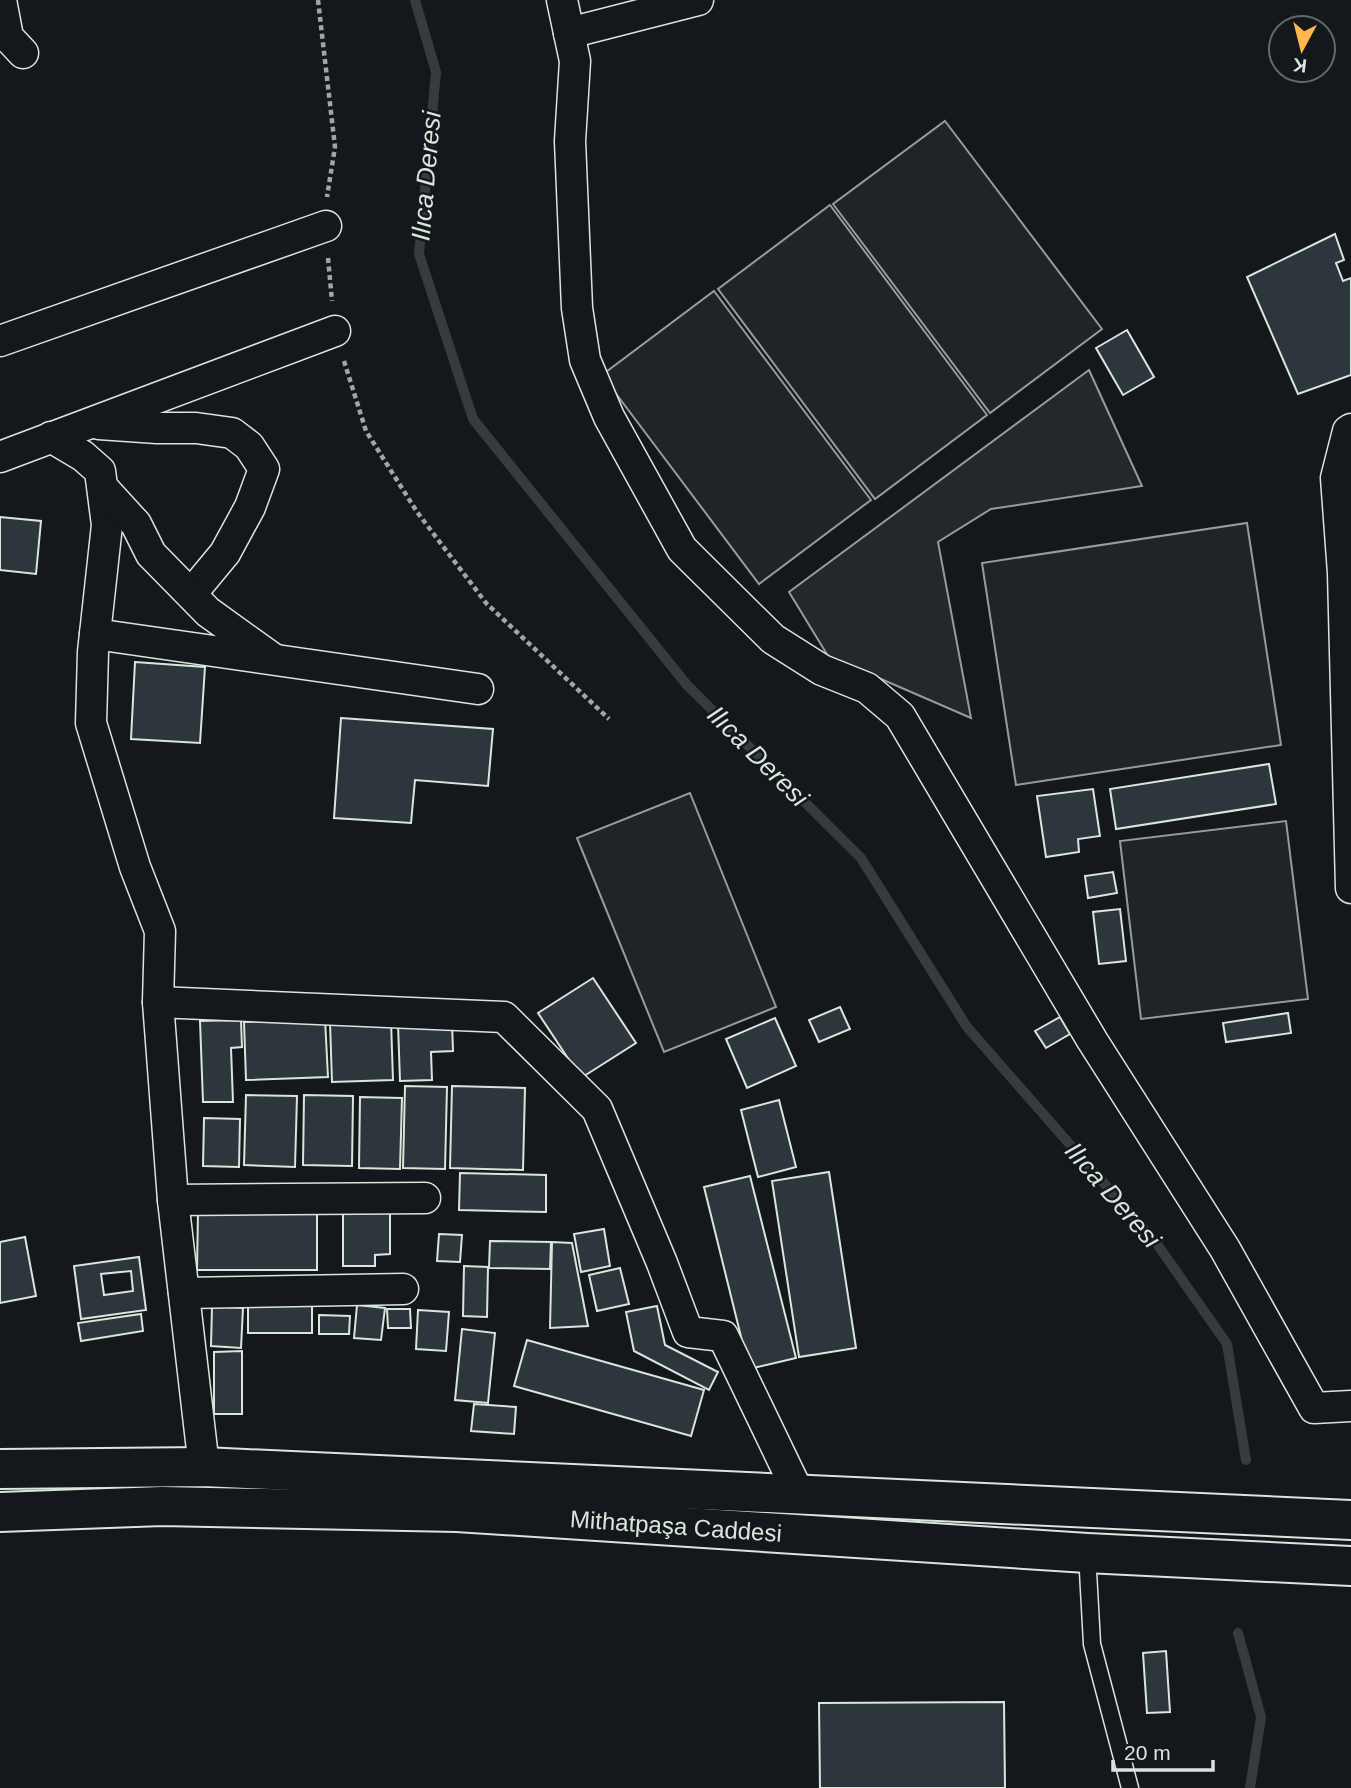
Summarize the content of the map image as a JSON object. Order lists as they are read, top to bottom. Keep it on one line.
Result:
{"streets":{"main road":["Mithatpaşa Caddesi"]},"water":["Ilıca Deresi"],"scale_bar":"20 m","north":"bottom"}
